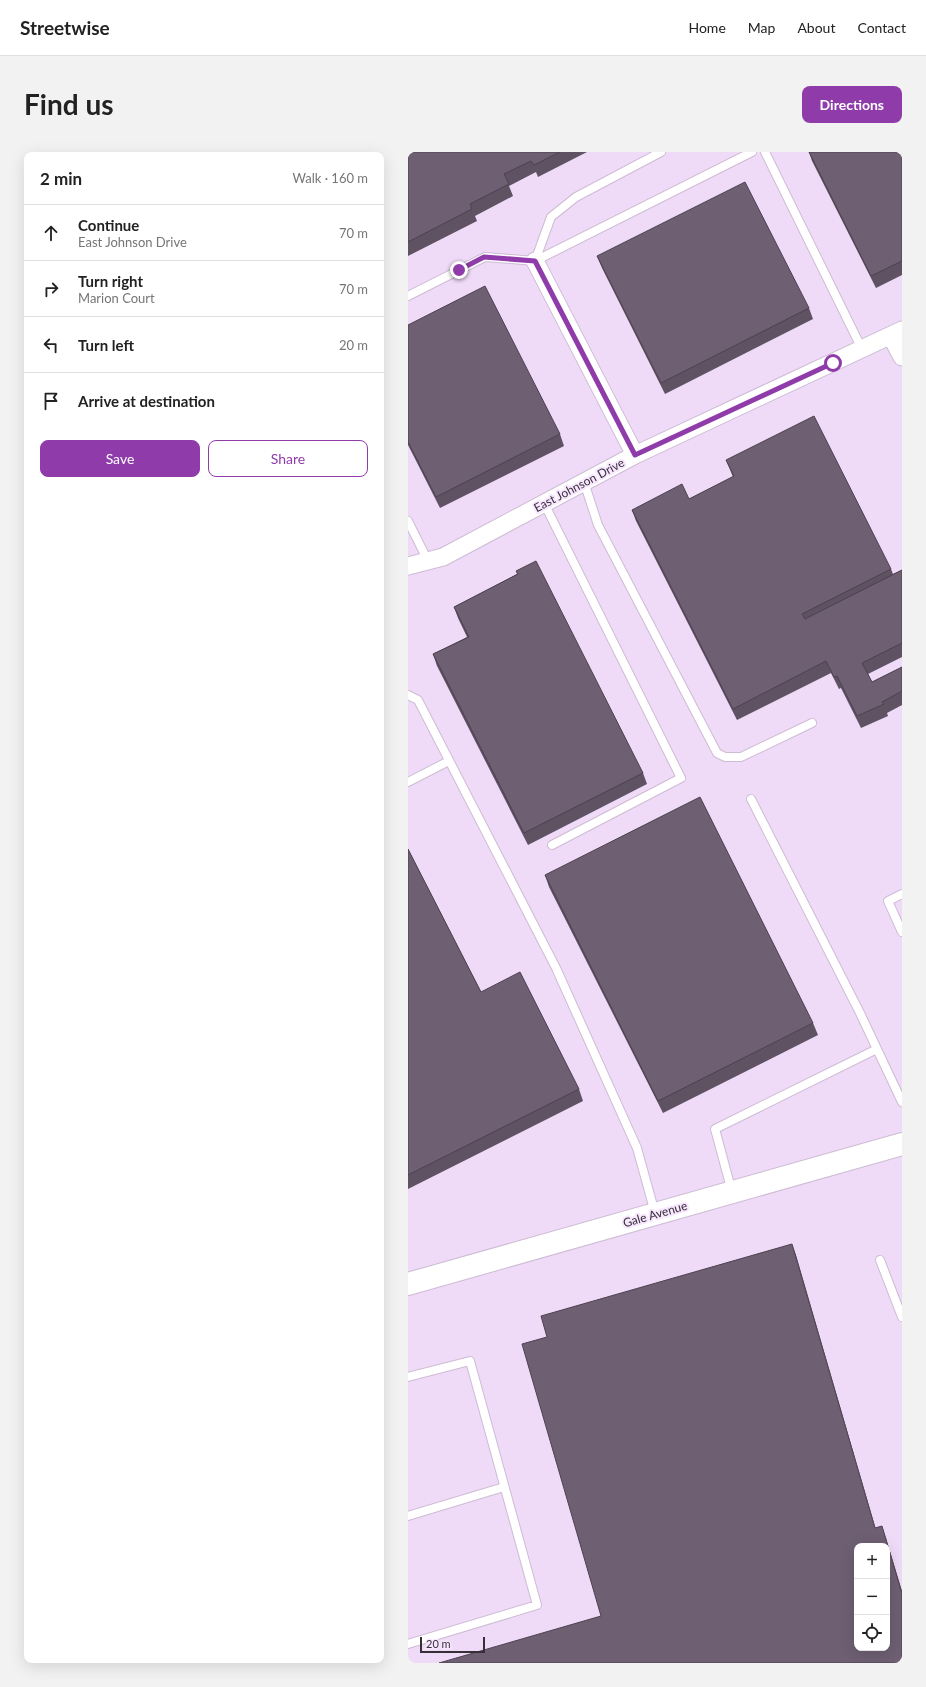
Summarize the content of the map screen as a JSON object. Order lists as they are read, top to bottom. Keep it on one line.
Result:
{"streets":{"main road":["Gale Avenue"],"street":["East Johnson Drive"]},"scale_bar":"20 m","page":{"header":"Streetwise","nav":["Home","Map","About","Contact"],"buttons":["Directions",["Save","Share"]],"title":"Find us","heading":["2 min","Walk · 160 m"],"list":[["Continue","East Johnson Drive","70 m"],["Turn right","Marion Court","70 m"],["Turn left","20 m"],"Arrive at destination"],"map_buttons":["+","−"],"scale":"20 m"}}
